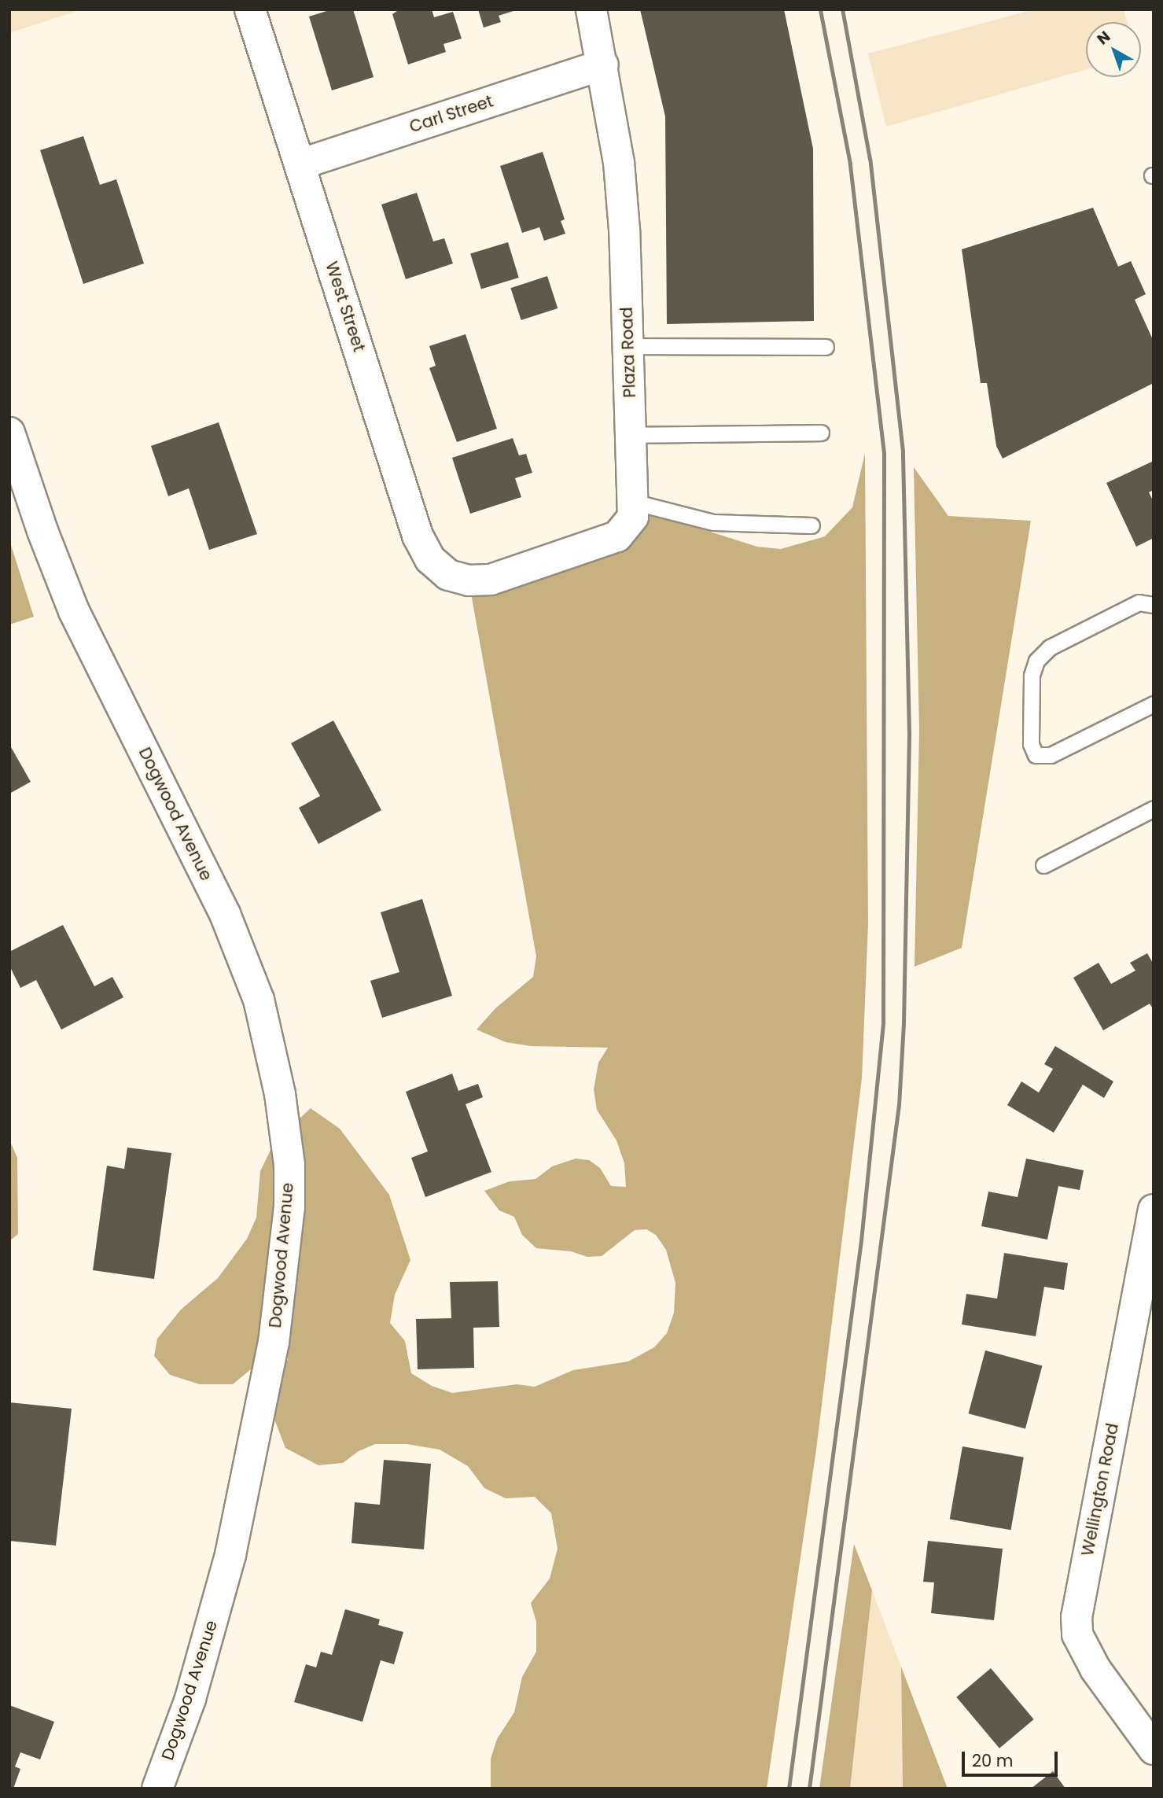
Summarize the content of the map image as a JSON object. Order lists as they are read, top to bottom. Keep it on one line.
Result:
{"streets":{"street":["Carl Street","West Street","Plaza Road","Dogwood Avenue","Wellington Road"]},"crossings":[["Carl Street","West Street"],["Carl Street","Plaza Road"],["West Street","Plaza Road"]],"scale_bar":"20 m","north":"top left"}
